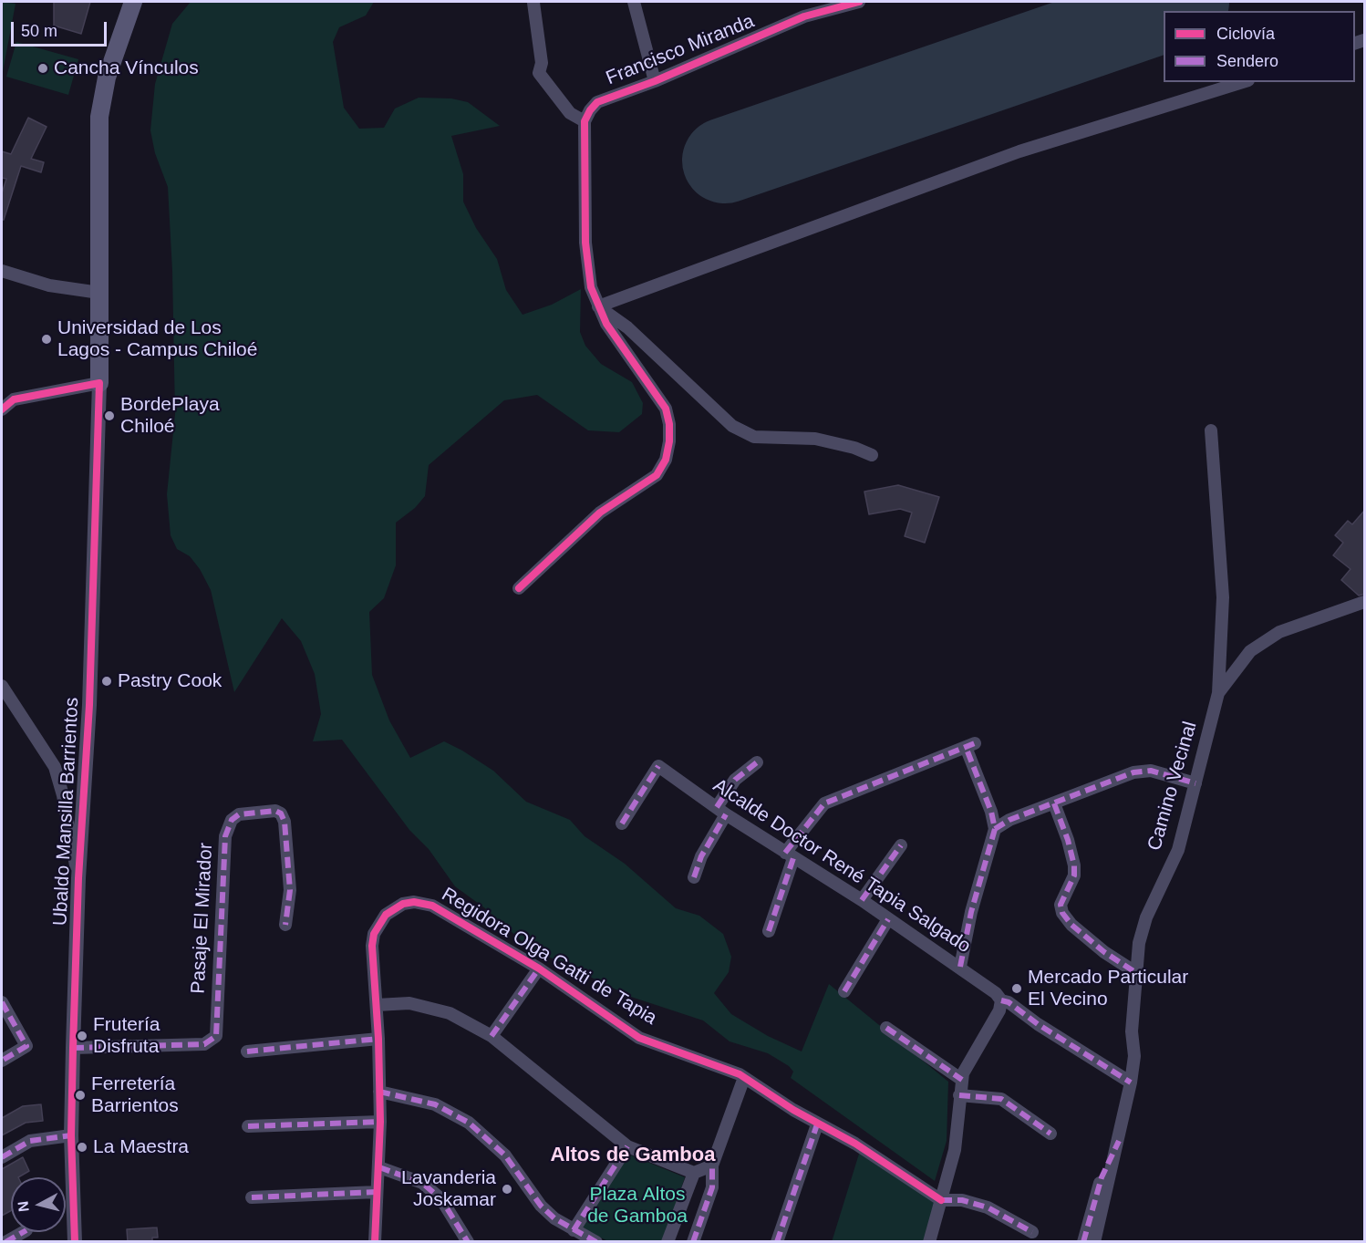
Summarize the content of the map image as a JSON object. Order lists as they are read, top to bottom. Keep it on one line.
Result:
{"streets":{"main road":["Ubaldo Mansilla Barrientos"],"street":["Francisco Miranda","Camino Vecinal","Alcalde Doctor René Tapia Salgado","Pasaje El Mirador","Regidora Olga Gatti de Tapia"]},"crossings":[["Camino Vecinal","Alcalde Doctor René Tapia Salgado"],["Ubaldo Mansilla Barrientos","Pasaje El Mirador"]],"districts":["Altos de Gamboa"],"parks":["Plaza Altos de Gamboa"],"places":["Cancha Vínculos","Universidad de Los Lagos - Campus Chiloé","BordePlaya Chiloé","Pastry Cook","Mercado Particular El Vecino","Frutería Disfruta","Ferretería Barrientos","La Maestra","Lavanderia Joskamar"],"legend":["Ciclovía","Sendero"],"scale_bar":"50 m","north":"left"}
